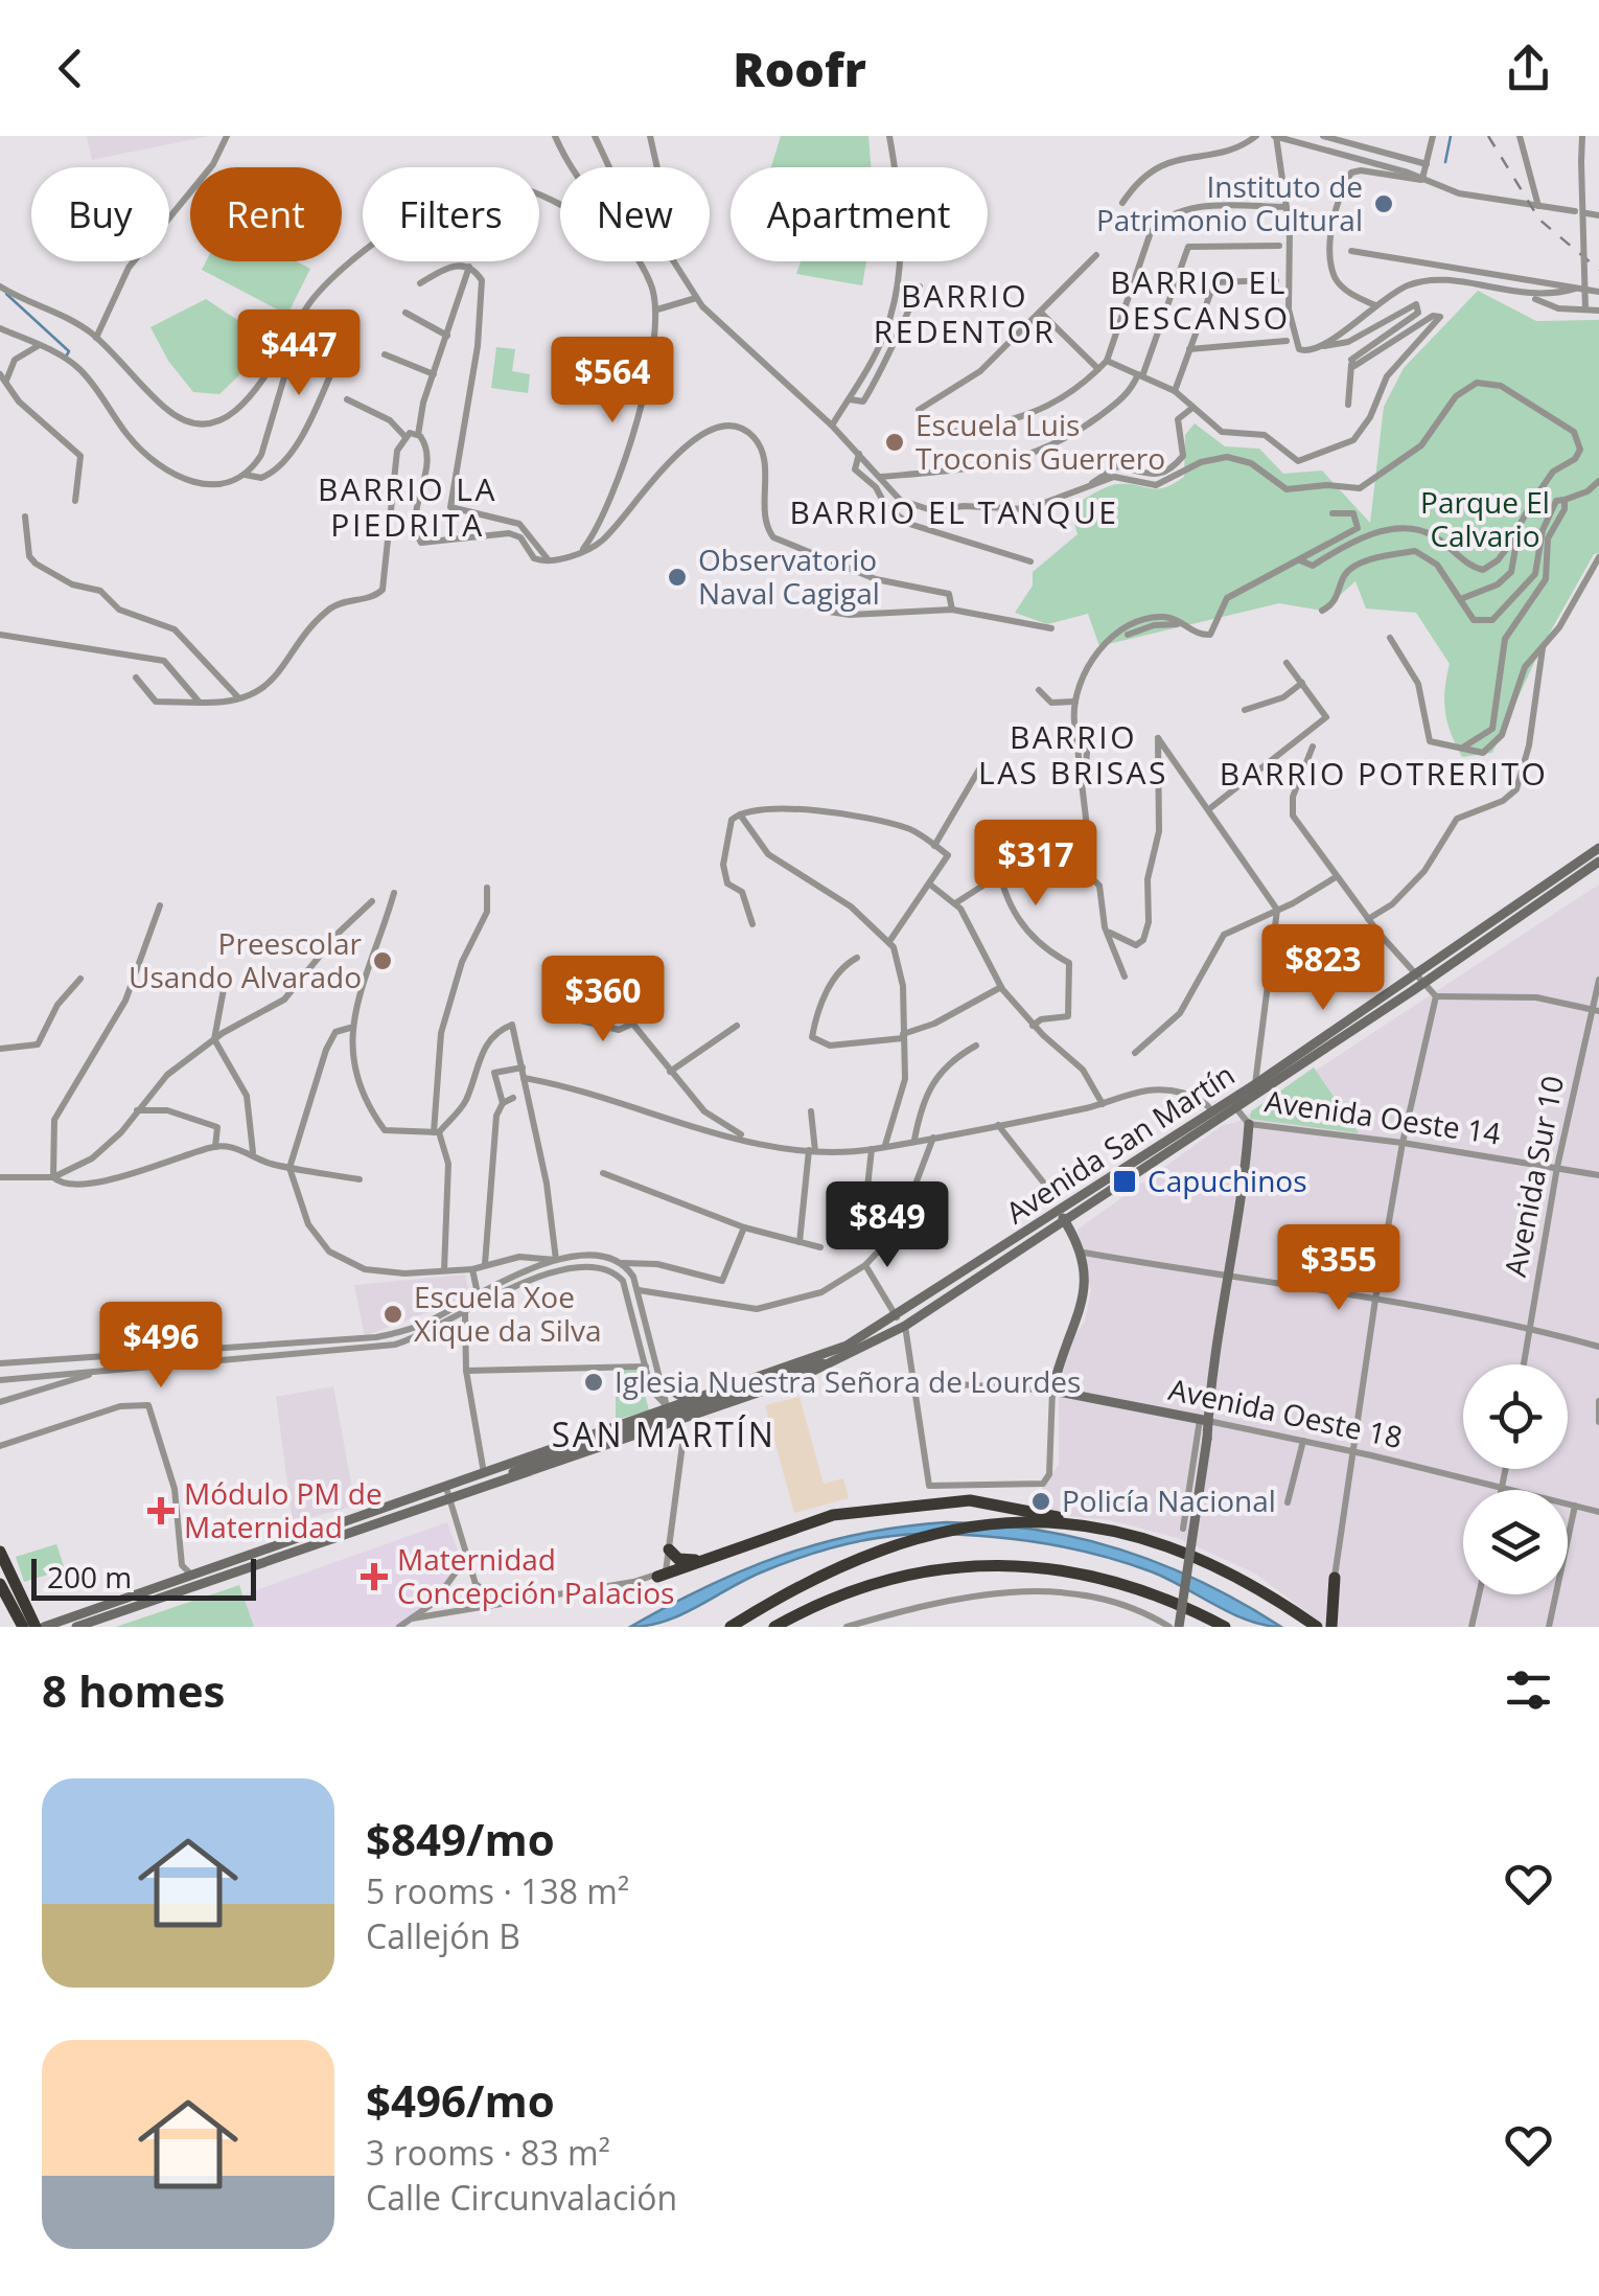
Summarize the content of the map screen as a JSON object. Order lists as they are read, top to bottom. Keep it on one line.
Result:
{"streets":{"main road":["Avenida San Martín","Avenida Oeste 18"],"street":["Avenida Oeste 14","Avenida Sur 10"]},"crossings":[["Avenida Oeste 14","Avenida San Martín"],["Avenida Oeste 14","Avenida Sur 10"]],"districts":["BARRIO EL DESCANSO","BARRIO REDENTOR","BARRIO LA PIEDRITA","BARRIO EL TANQUE","BARRIO LAS BRISAS","BARRIO POTRERITO","SAN MARTÍN"],"parks":["Parque El Calvario"],"places":{"other":["Instituto de Patrimonio Cultural","Escuela Luis Troconis Guerrero","Observatorio Naval Cagigal","Preescolar Usando Alvarado","Escuela Xoe Xique da Silva","Iglesia Nuestra Señora de Lourdes","Policía Nacional"],"transit":["Capuchinos"],"health":["Módulo PM de Maternidad","Maternidad Concepción Palacios"]},"scale_bar":"200 m","page":{"header":"Roofr","chip":["Buy","Rent","Filters","New","Apartment"],"price":["$447","$564","$317","$823","$360","$849","$355","$496"],"scale":"200 m","heading":"8 homes","list":[{"name":"$849/mo","note":"5 rooms · 138 m² · Callejón B"},{"name":"$496/mo","note":"3 rooms · 83 m² · Calle Circunvalación"}]}}
